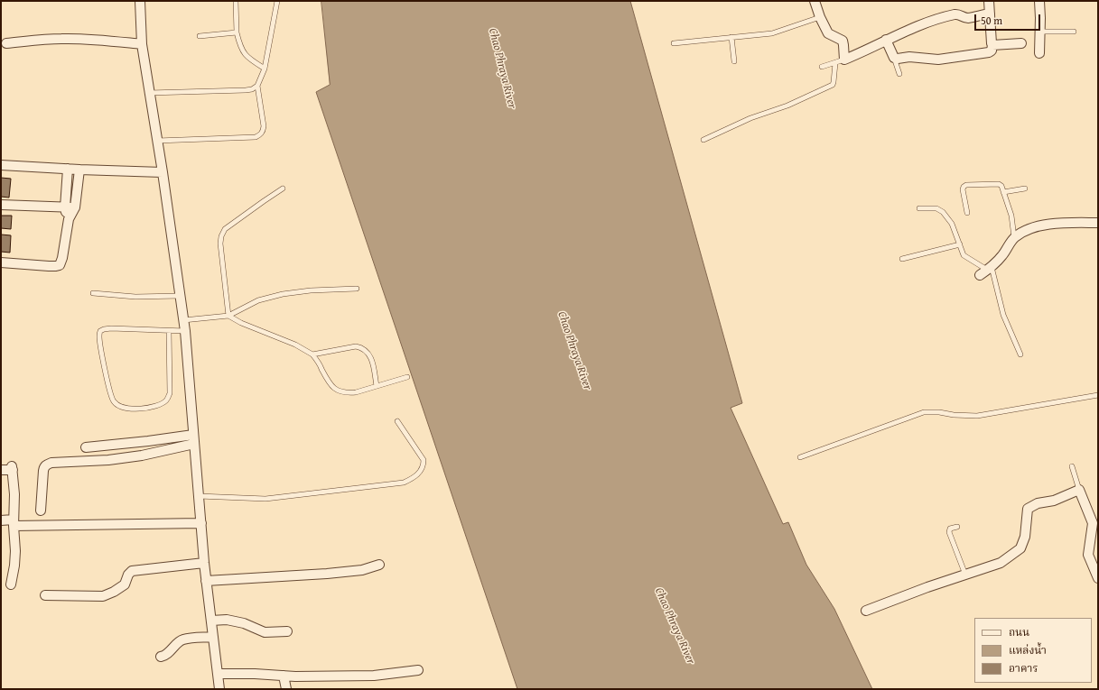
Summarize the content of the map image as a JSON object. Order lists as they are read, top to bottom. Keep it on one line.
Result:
{"water":["Chao Phraya River"],"legend":["ถนน","แหล่งน้ำ","อาคาร"],"scale_bar":"50 m"}
